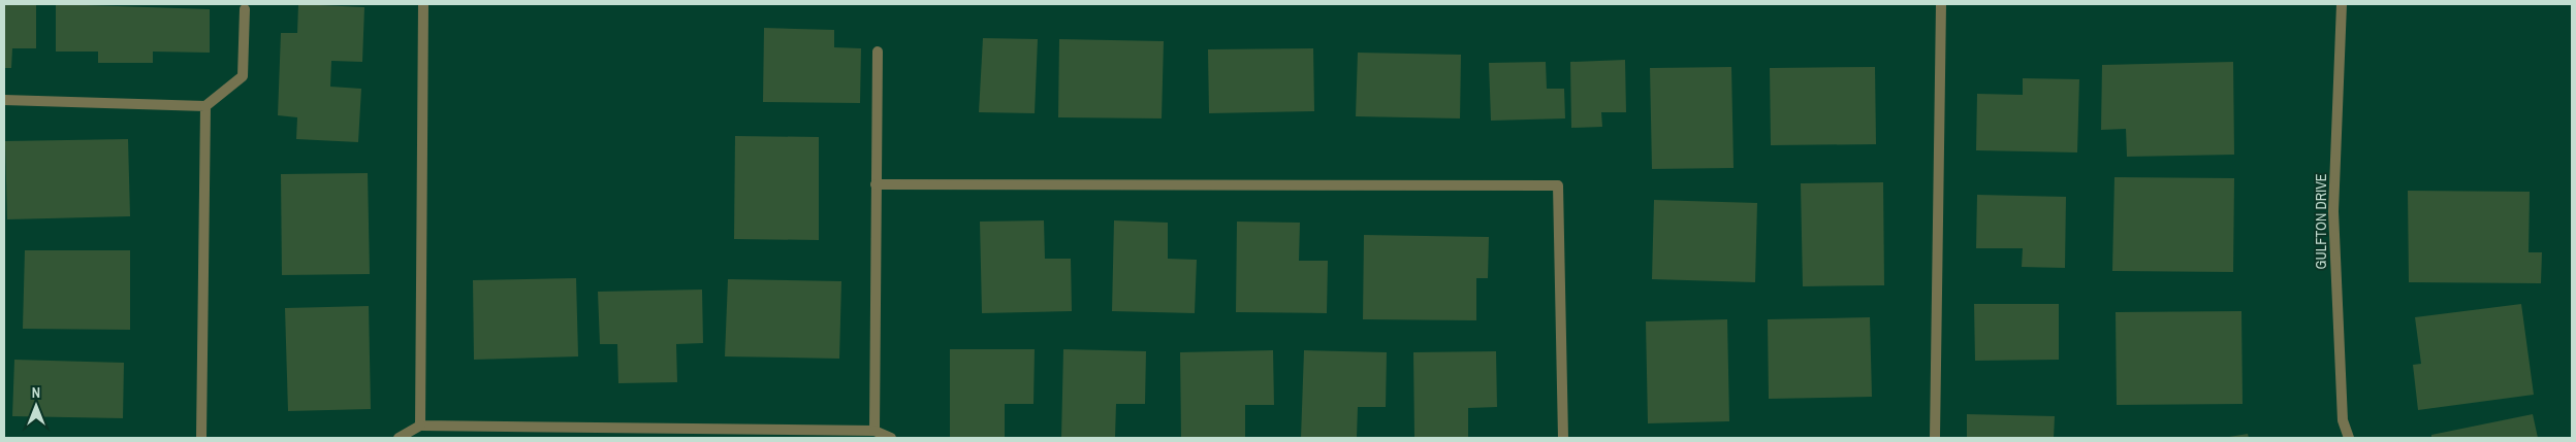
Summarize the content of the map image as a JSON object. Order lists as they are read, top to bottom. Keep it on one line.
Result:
{"streets":{"street":["GULFTON DRIVE"]},"north":"top"}
